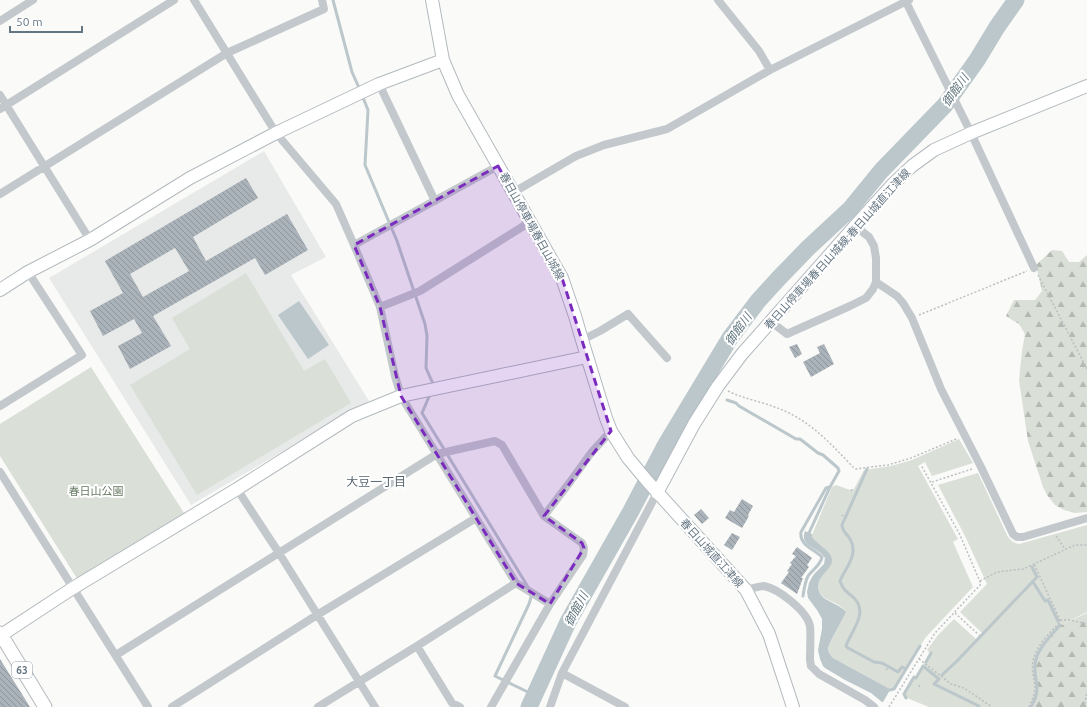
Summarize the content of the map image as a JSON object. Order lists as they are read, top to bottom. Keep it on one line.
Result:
{"streets":{"main road":["春日山停車場春日山城線","春日山停車場春日山城線;春日山城直江津線","春日山城直江津線","63"]},"crossings":[["春日山停車場春日山城線","春日山停車場春日山城線;春日山城直江津線"],["春日山停車場春日山城線","春日山城直江津線"],["春日山停車場春日山城線;春日山城直江津線","春日山城直江津線"]],"districts":["大豆一丁目"],"water":["御館川"],"parks":["春日山公園"],"scale_bar":"50 m"}
